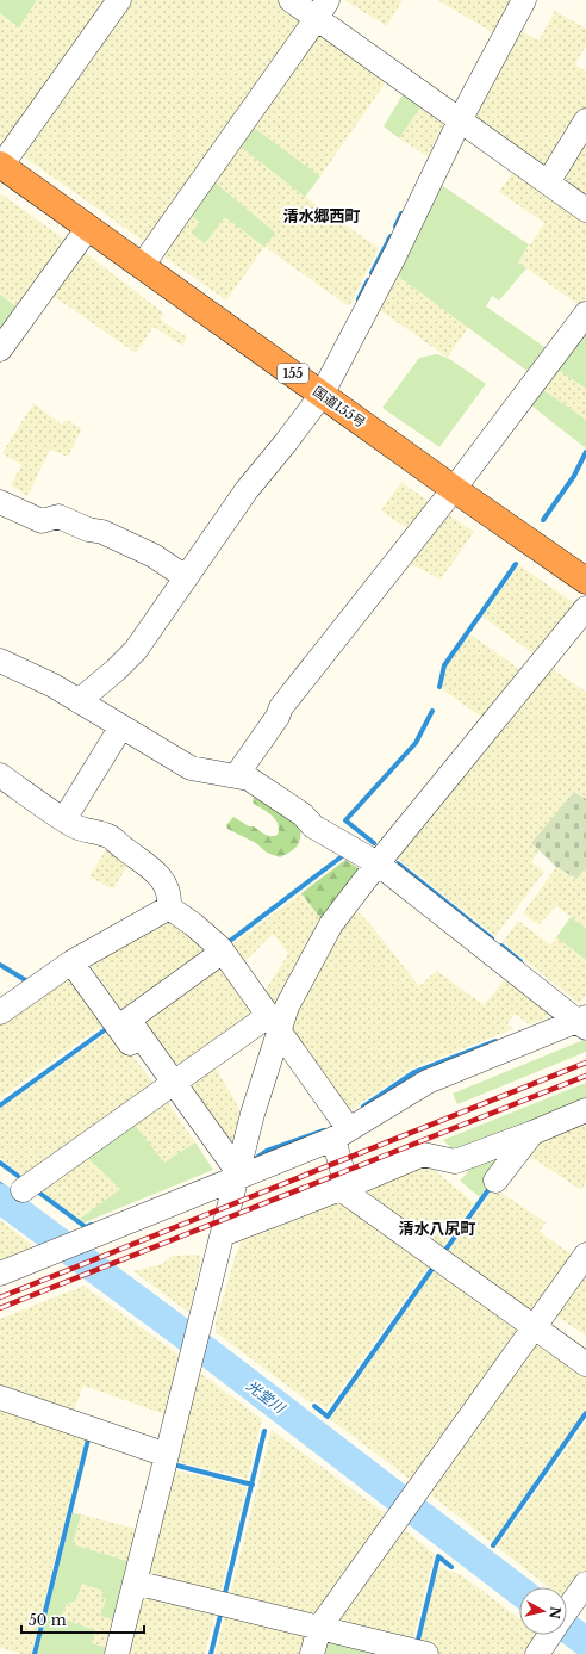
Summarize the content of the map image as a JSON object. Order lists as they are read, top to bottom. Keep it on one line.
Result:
{"streets":{"highway":["155","国道155号"]},"districts":["清水郷西町","清水八尻町"],"water":["光堂川"],"scale_bar":"50 m","north":"right"}
